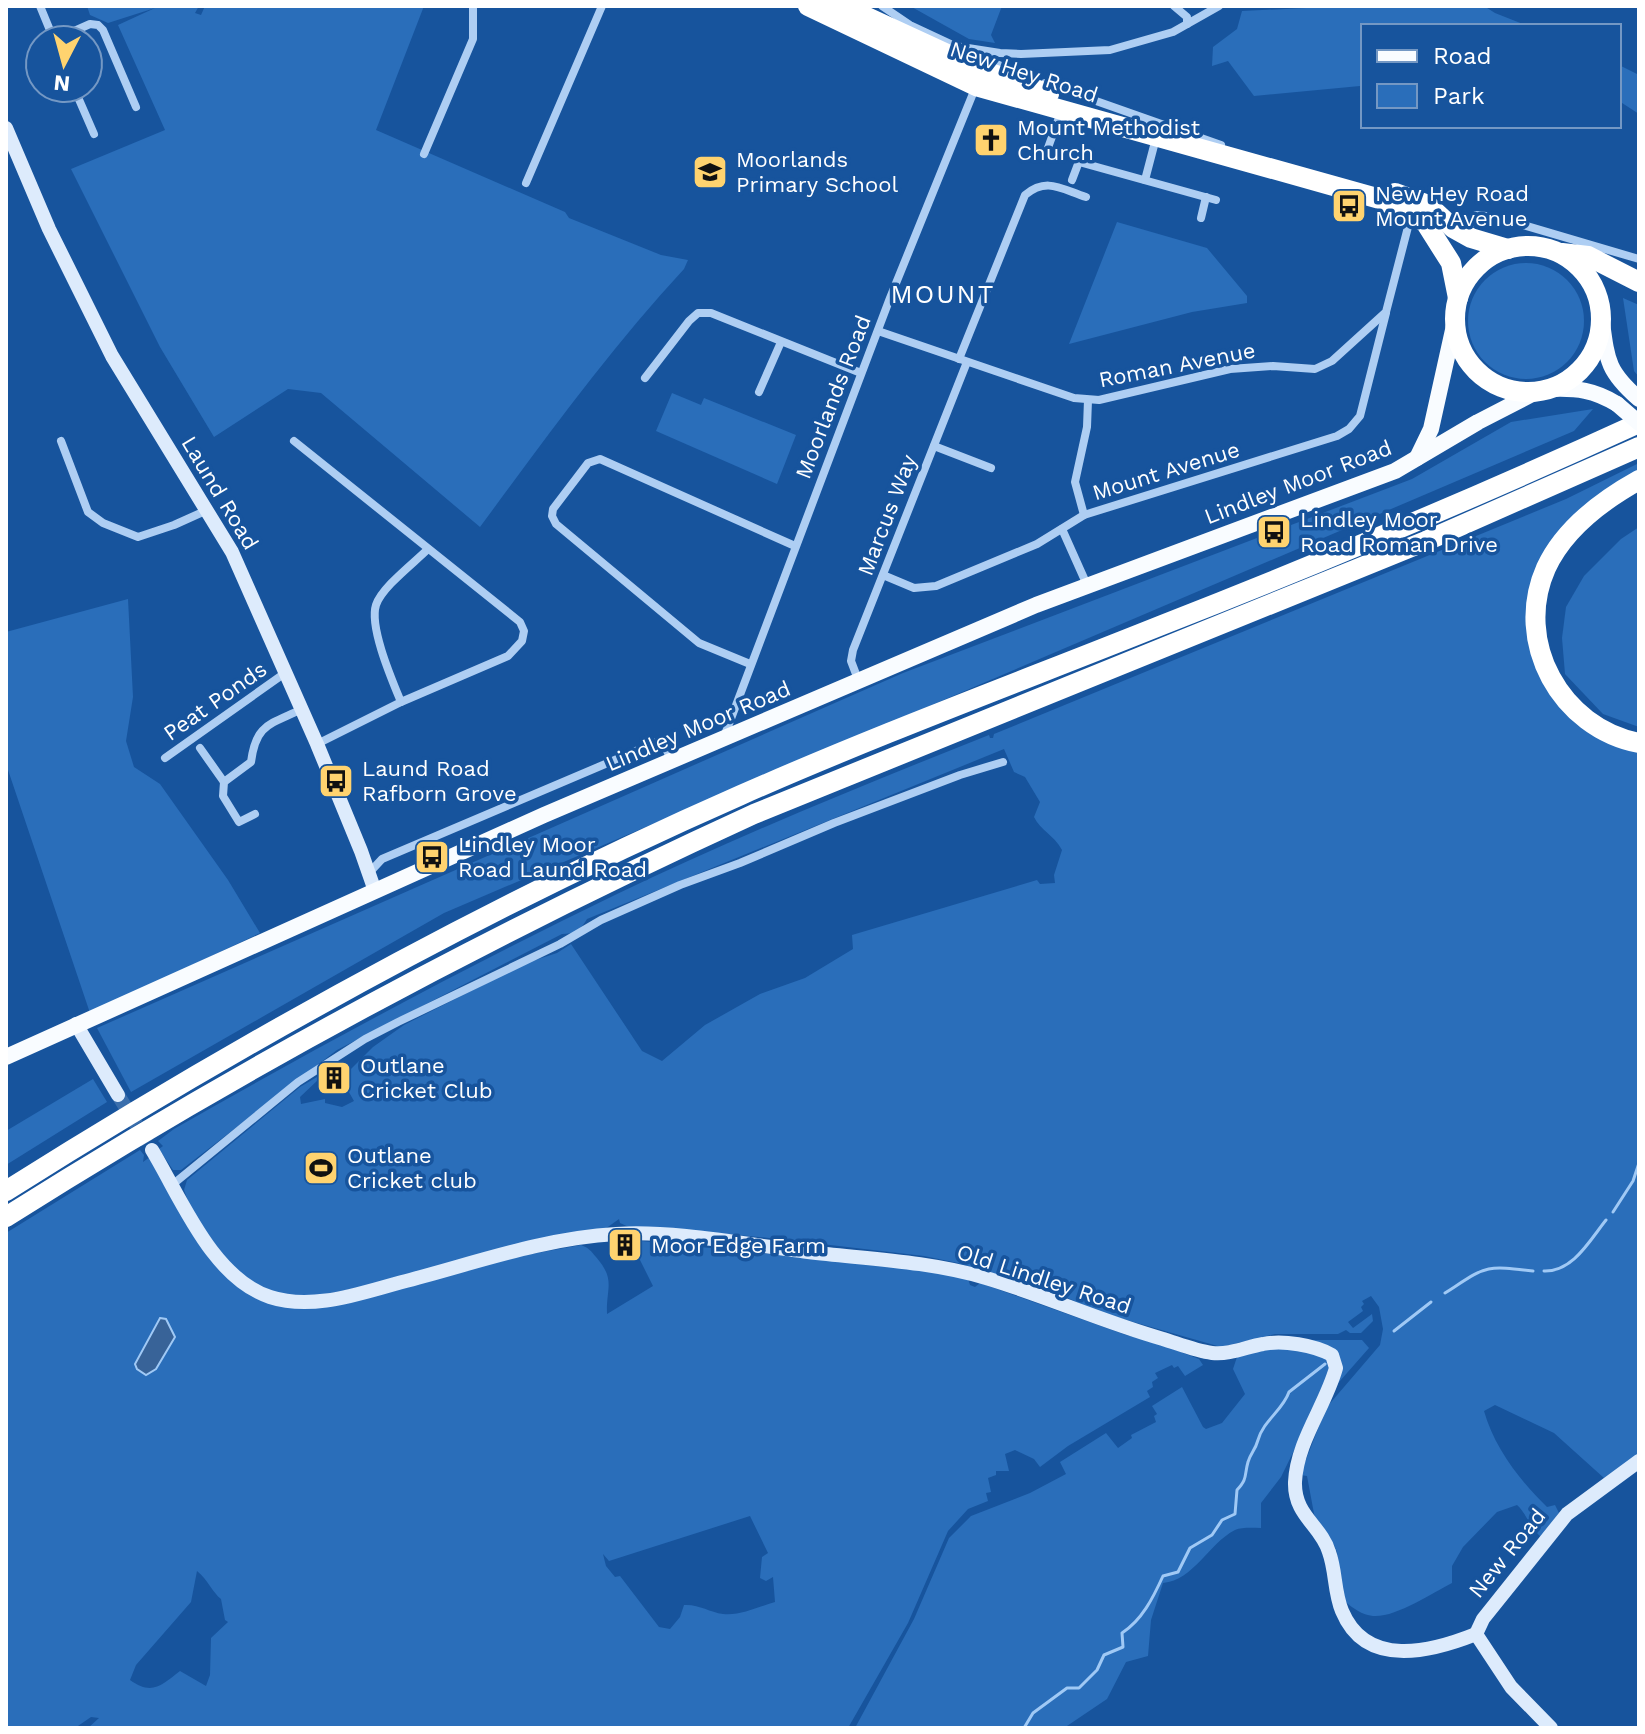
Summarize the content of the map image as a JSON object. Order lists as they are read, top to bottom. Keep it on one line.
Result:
{"streets":{"highway":["New Hey Road"],"main road":["Lindley Moor Road"],"street":["Roman Avenue","Moorlands Road","Mount Avenue","Laund Road","Marcus Way","Peat Ponds","Old Lindley Road","New Road"]},"crossings":[["New Hey Road","Moorlands Road"],["New Hey Road","Lindley Moor Road"],["Roman Avenue","Moorlands Road"],["Roman Avenue","Mount Avenue"],["Roman Avenue","Marcus Way"],["Moorlands Road","Lindley Moor Road"],["Mount Avenue","Marcus Way"],["Lindley Moor Road","Laund Road"],["Lindley Moor Road","Marcus Way"],["Laund Road","Peat Ponds"],["Old Lindley Road","New Road"]],"districts":["MOUNT"],"places":{"church":["Mount Methodist Church"],"school or university":["Moorlands Primary School"],"bus stop":["New Hey Road Mount Avenue","Lindley Moor Road Roman Drive","Laund Road Rafborn Grove","Lindley Moor Road Laund Road"],"building":["Outlane Cricket Club","Moor Edge Farm"],"sports":["Outlane Cricket club"]},"legend":["Road","Park"],"north":"bottom"}
